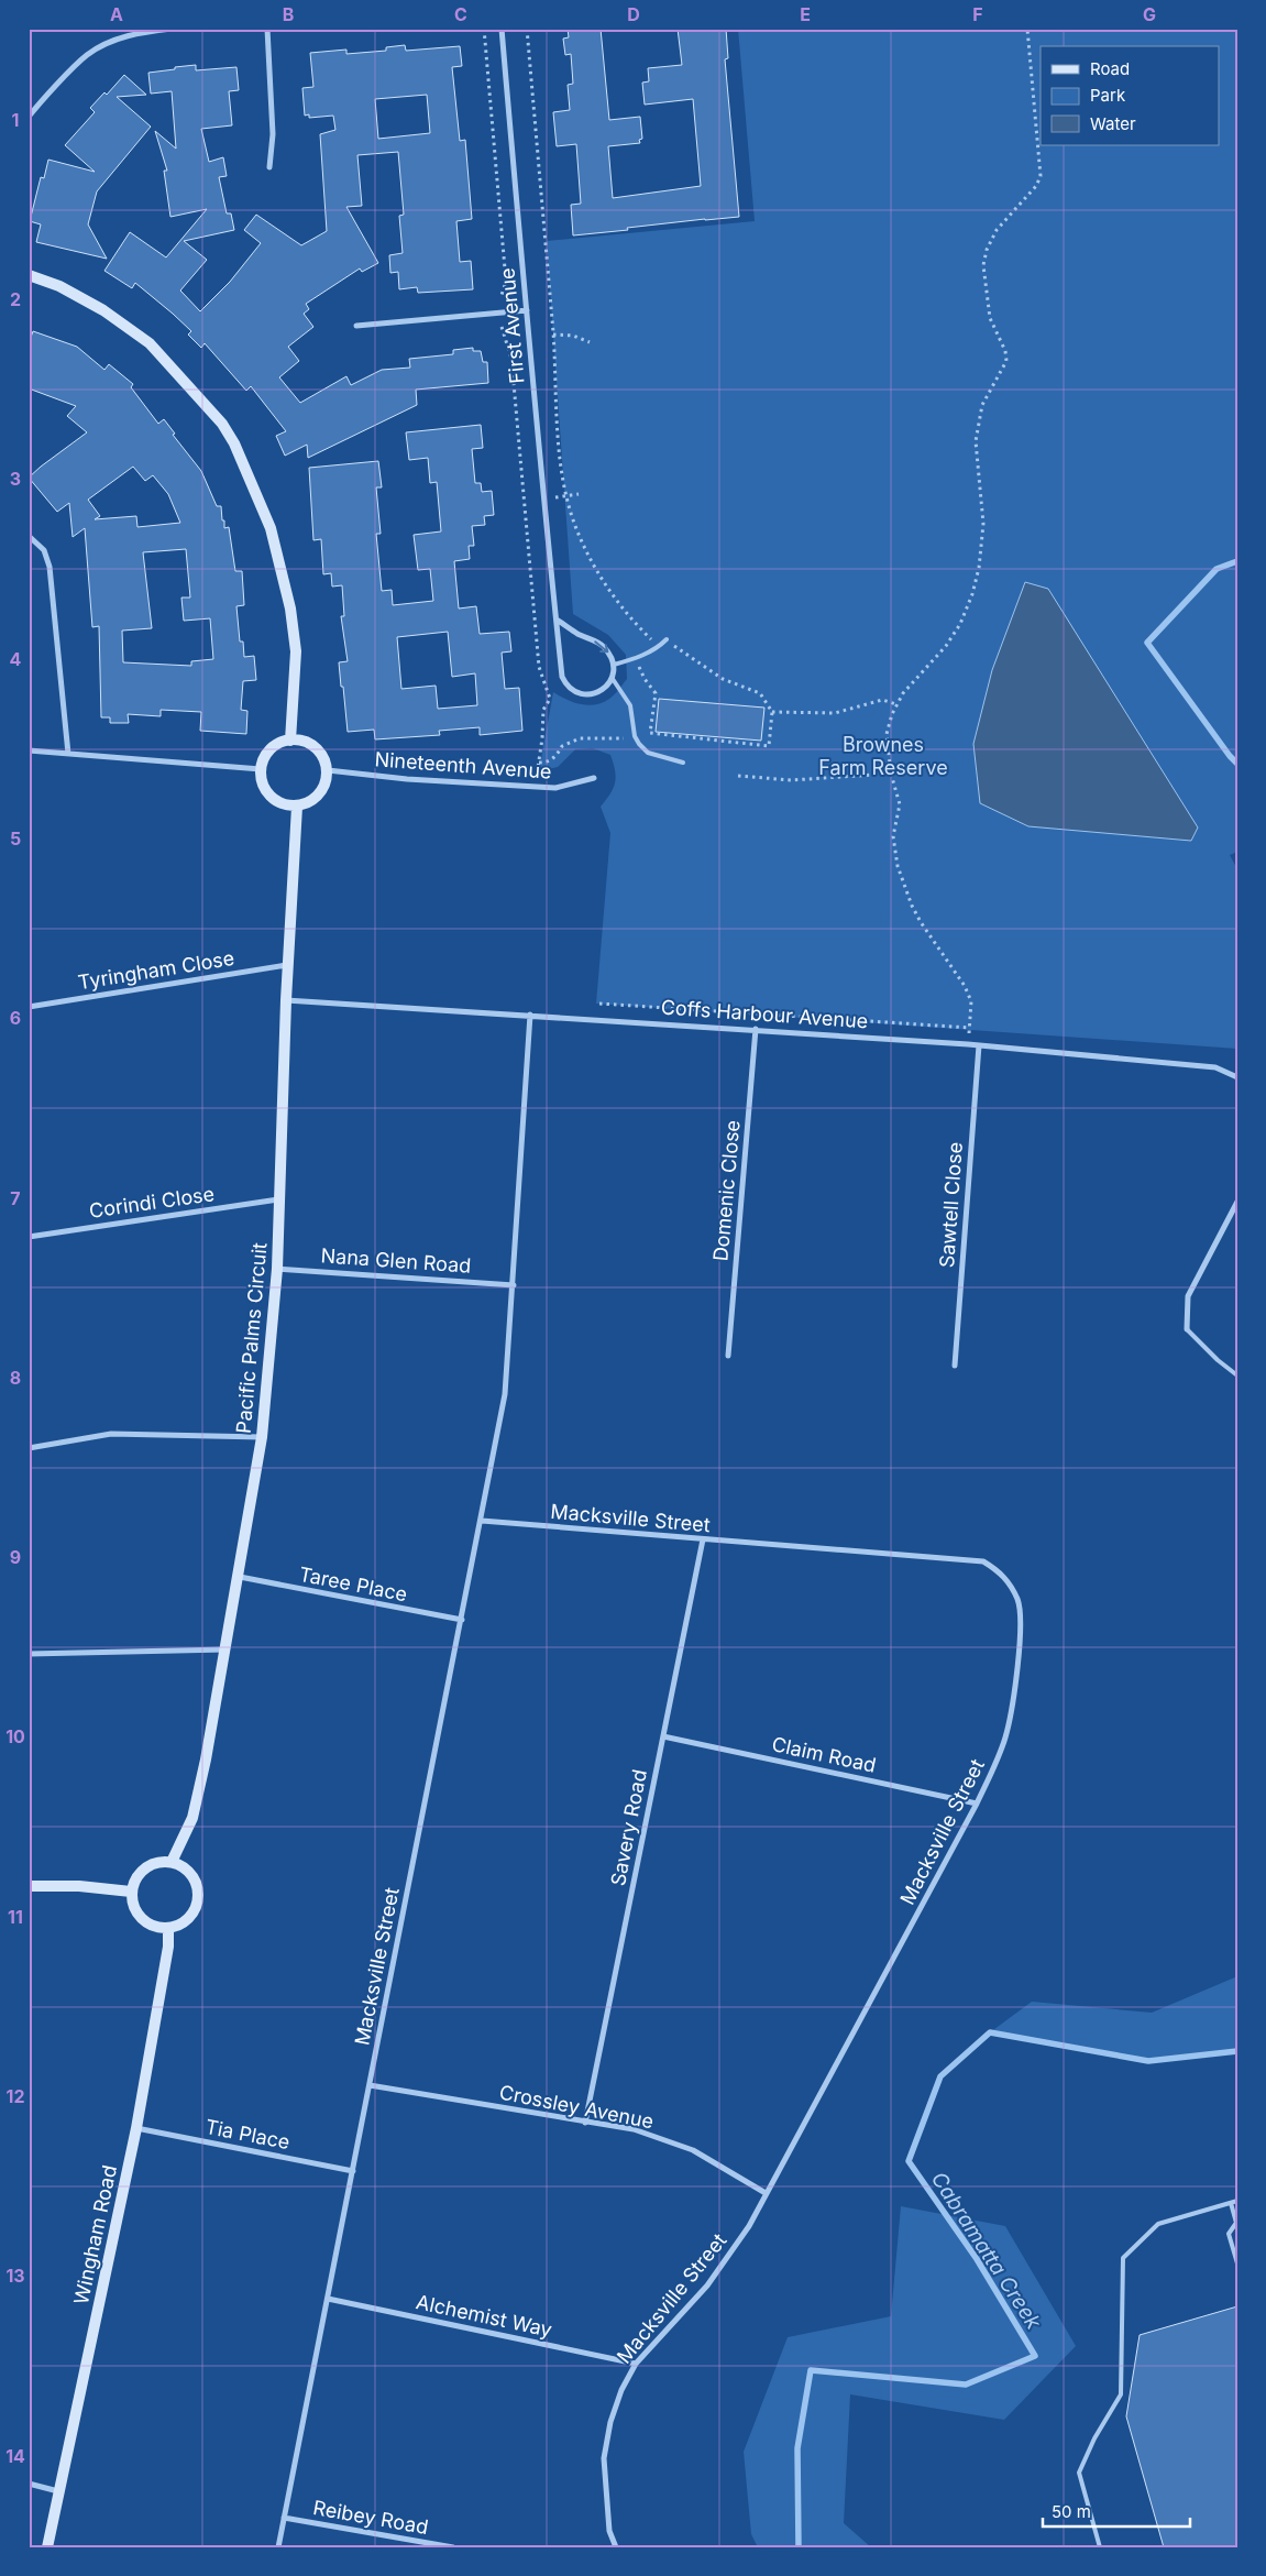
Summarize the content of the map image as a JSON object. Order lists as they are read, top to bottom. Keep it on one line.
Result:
{"streets":{"street":["First Avenue","Nineteenth Avenue","Tyringham Close","Coffs Harbour Avenue","Domenic Close","Corindi Close","Sawtell Close","Nana Glen Road","Pacific Palms Circuit","Macksville Street","Taree Place","Claim Road","Savery Road","Crossley Avenue","Tia Place","Wingham Road","Alchemist Way","Reibey Road"]},"crossings":[["Nineteenth Avenue","Pacific Palms Circuit"],["Tyringham Close","Pacific Palms Circuit"],["Coffs Harbour Avenue","Domenic Close"],["Coffs Harbour Avenue","Sawtell Close"],["Coffs Harbour Avenue","Pacific Palms Circuit"],["Coffs Harbour Avenue","Macksville Street"],["Corindi Close","Pacific Palms Circuit"],["Nana Glen Road","Pacific Palms Circuit"],["Nana Glen Road","Macksville Street"],["Pacific Palms Circuit","Taree Place"],["Pacific Palms Circuit","Wingham Road"],["Macksville Street","Taree Place"],["Macksville Street","Claim Road"],["Macksville Street","Savery Road"],["Macksville Street","Crossley Avenue"],["Macksville Street","Tia Place"],["Macksville Street","Alchemist Way"],["Macksville Street","Reibey Road"],["Claim Road","Savery Road"],["Savery Road","Crossley Avenue"],["Tia Place","Wingham Road"]],"water":["Cabramatta Creek"],"parks":["Brownes Farm Reserve"],"legend":["Road","Park","Water"],"scale_bar":"50 m","grid":{"columns":["A","B","C","D","E","F","G"],"rows":["1","2","3","4","5","6","7","8","9","10","11","12","13","14"]}}
